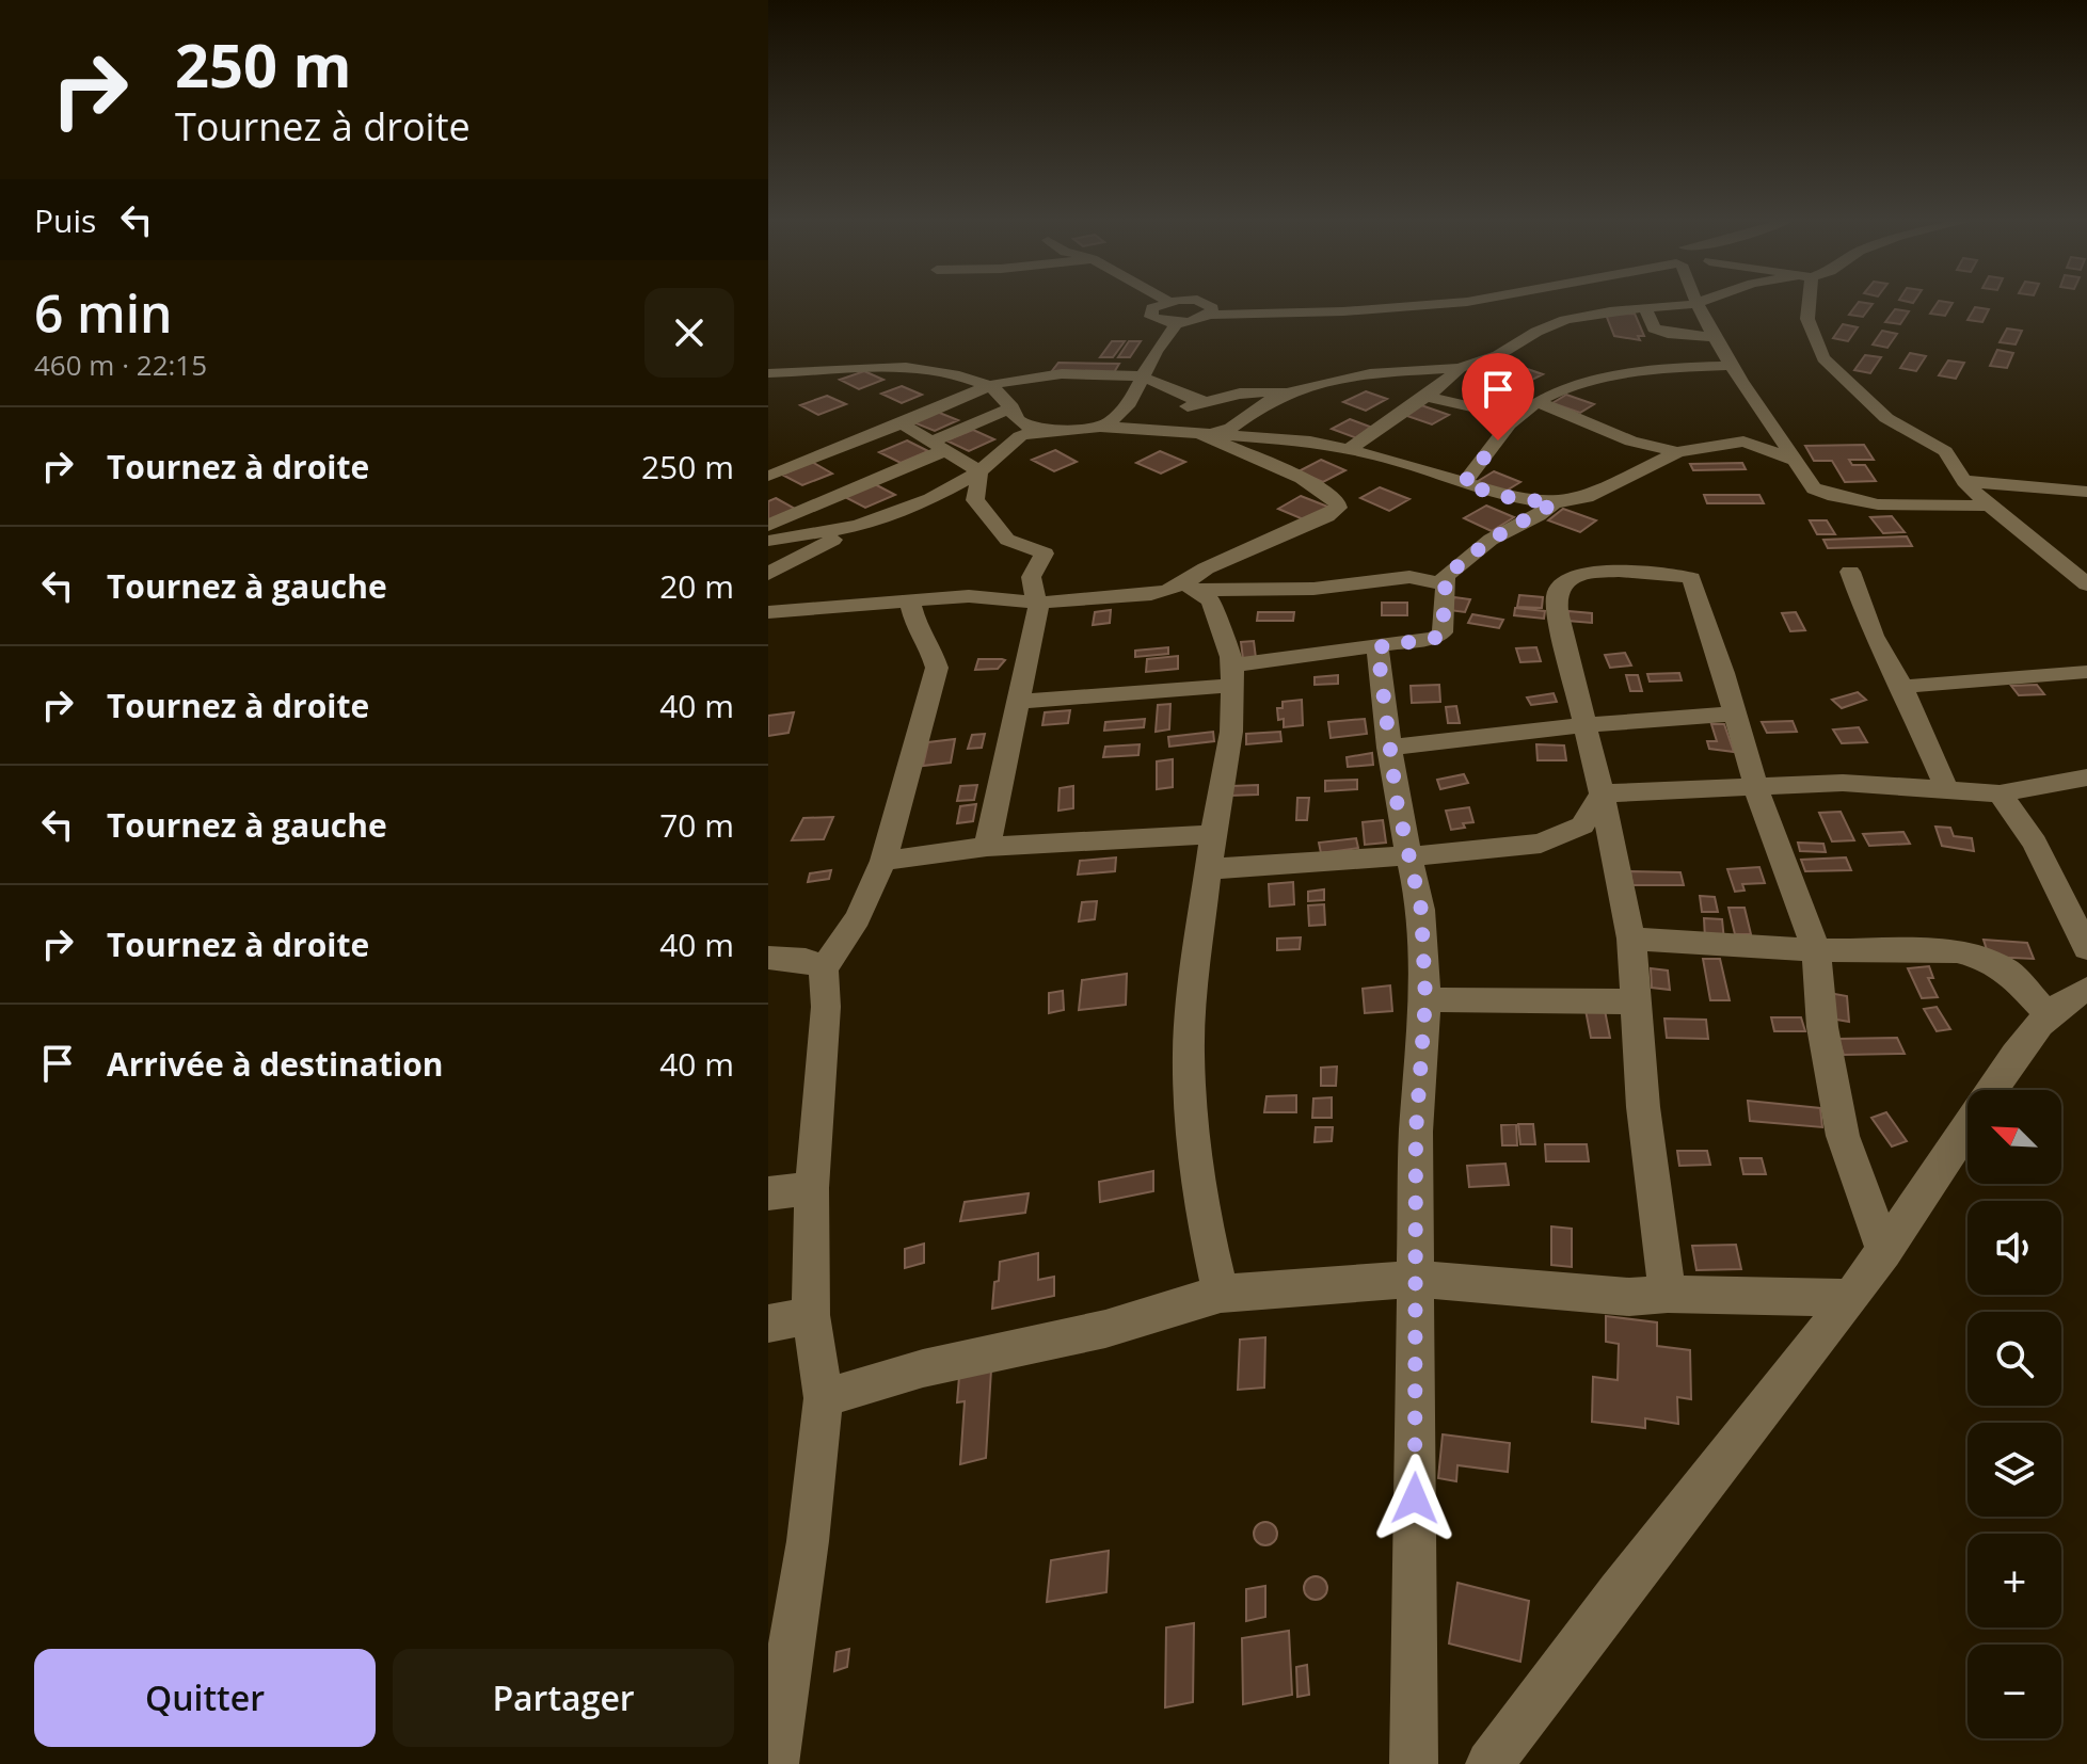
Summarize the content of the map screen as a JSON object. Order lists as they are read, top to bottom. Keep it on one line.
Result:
{"north":"top left","page":{"turn":["250 m","Tournez à droite"],"then":"Puis","heading":["6 min","460 m · 22:15"],"list":[{"name":"Tournez à droite","value":"250 m"},{"name":"Tournez à gauche","value":"20 m"},{"name":"Tournez à droite","value":"40 m"},{"name":"Tournez à gauche","value":"70 m"},{"name":"Tournez à droite","value":"40 m"},{"name":"Arrivée à destination","value":"40 m"}],"map_buttons":["+","−"],"buttons":["Quitter","Partager"]}}
